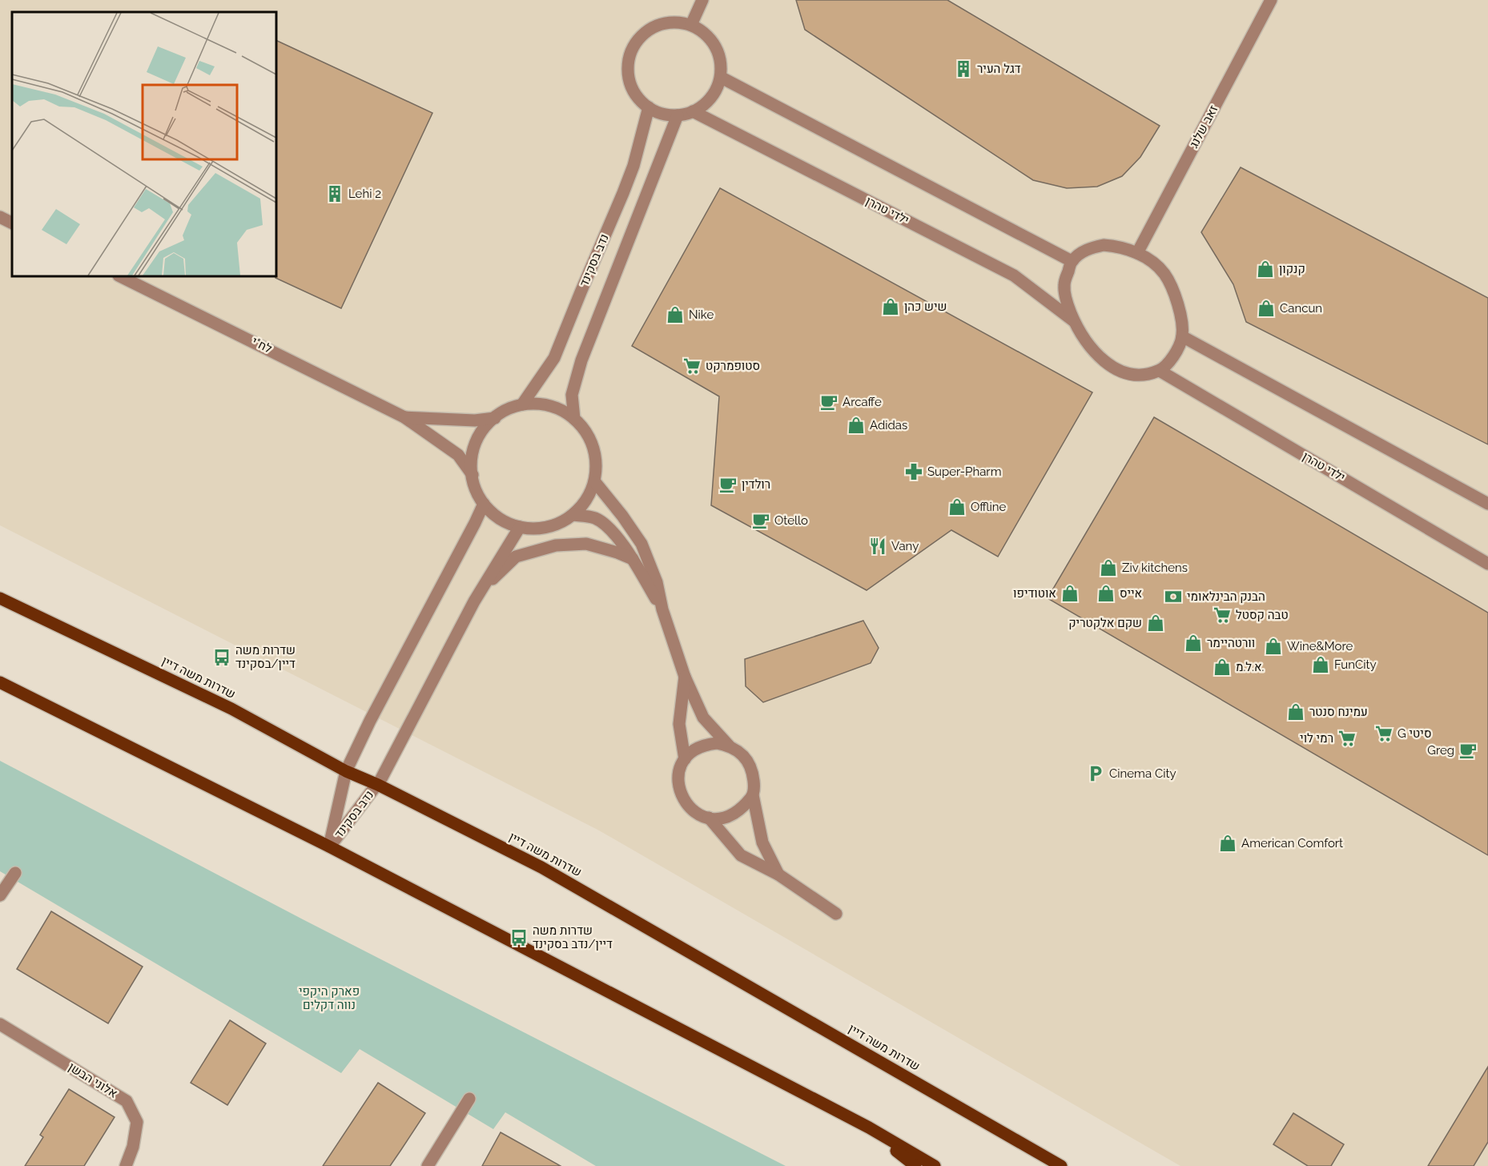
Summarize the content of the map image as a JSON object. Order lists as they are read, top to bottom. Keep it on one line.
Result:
{"streets":{"main road":["שדרות משה דיין"],"street":["זאב שלנג","ילדי טהרן","נדב בסקינד","לח\"י","אלוני הבשן"]},"crossings":[["זאב שלנג","ילדי טהרן"],["ילדי טהרן","נדב בסקינד"],["נדב בסקינד","לח\"י"],["נדב בסקינד","שדרות משה דיין"]],"parks":["פארק היקפי נווה דקלים"],"places":{"building":["דגל העיר","Lehi 2"],"shop":["קנקון","שיש כהן","Cancun","Nike","Adidas","Offline","Ziv kitchens","אוטודיפו","אייס","שקם אלקטריק","וורטהיימר","Wine&More","FunCity","א.ל.מ.","עמינח סנטר","American Comfort"],"supermarket":["סטופמרקט","טבה קסטל","G סיטי","רמי לוי"],"cafe":["Arcaffe","רולדין","Otello","Greg"],"pharmacy":["Super-Pharm"],"restaurant":["Vany"],"bank":["הבנק הבינלאומי"],"bus stop":["שדרות משה דיין/בסקינד","שדרות משה דיין/נדב בסקינד"],"parking":["Cinema City"]}}
